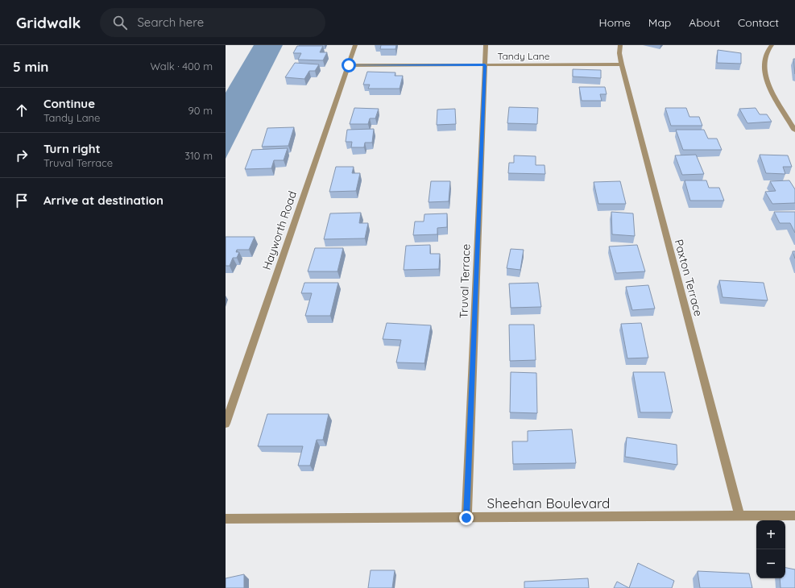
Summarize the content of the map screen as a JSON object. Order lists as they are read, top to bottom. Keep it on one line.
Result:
{"streets":{"street":["Tandy Lane","Hayworth Road","Paxton Terrace","Truval Terrace","Sheehan Boulevard"]},"crossings":[["Tandy Lane","Hayworth Road"],["Tandy Lane","Paxton Terrace"],["Tandy Lane","Truval Terrace"],["Paxton Terrace","Sheehan Boulevard"],["Truval Terrace","Sheehan Boulevard"]],"page":{"header":"Gridwalk","search":"Search here","nav":["Home","Map","About","Contact"],"heading":["5 min","Walk · 400 m"],"list":[["Continue","Tandy Lane","90 m"],["Turn right","Truval Terrace","310 m"],"Arrive at destination"],"map_buttons":["+","−"]}}
